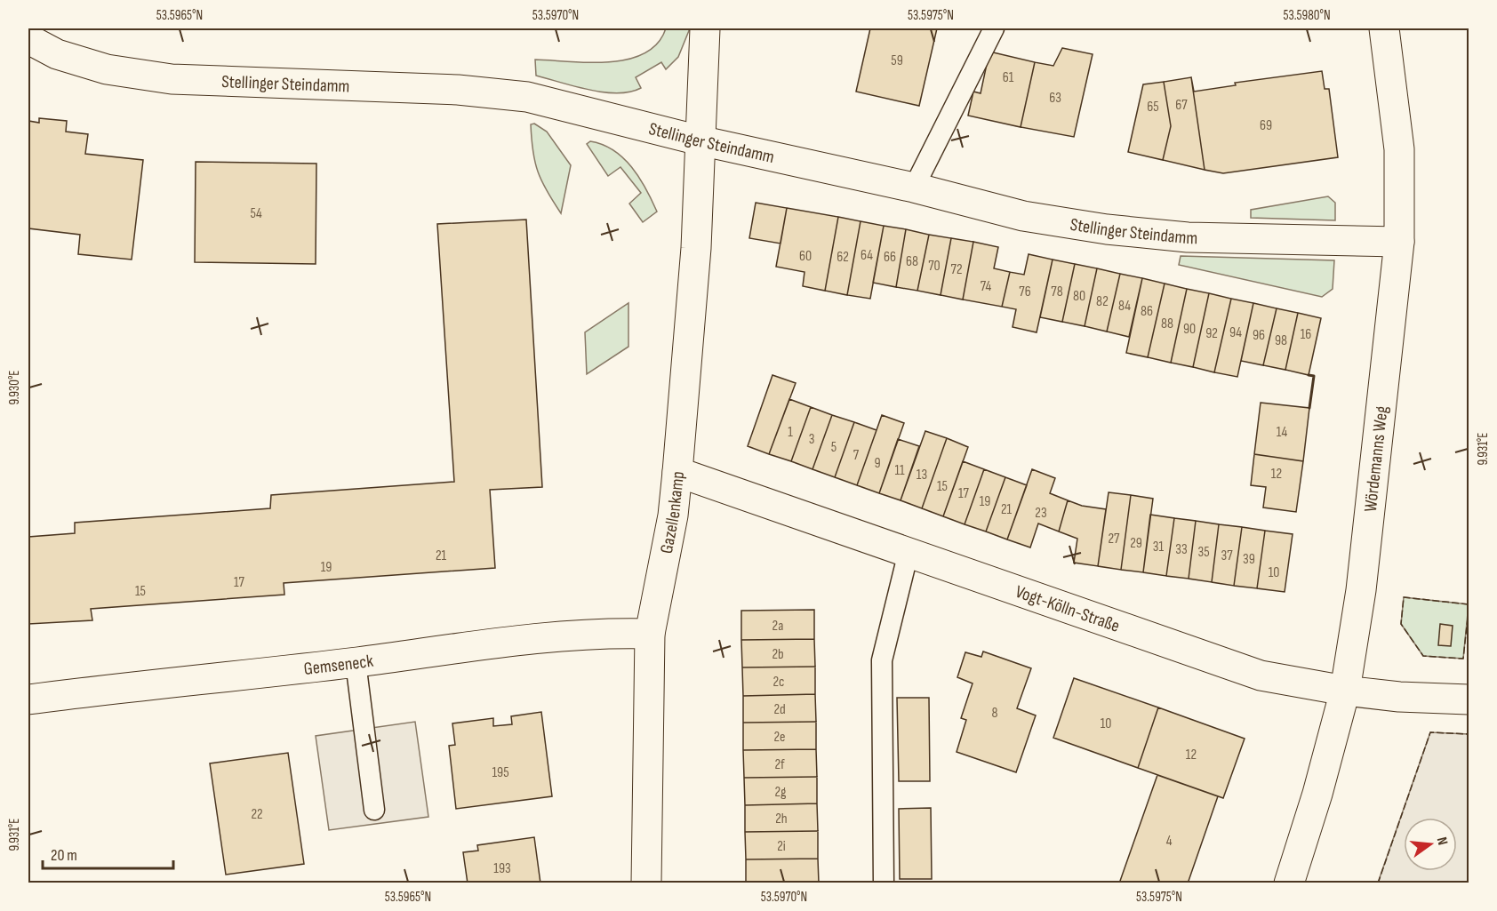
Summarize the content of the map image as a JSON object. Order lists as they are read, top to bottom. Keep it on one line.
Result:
{"streets":{"street":["Stellinger Steindamm","Wördemanns Weg","Gazellenkamp","Vogt-Kölln-Straße","Gemseneck"]},"crossings":[["Stellinger Steindamm","Wördemanns Weg"],["Stellinger Steindamm","Gazellenkamp"],["Wördemanns Weg","Vogt-Kölln-Straße"],["Gazellenkamp","Vogt-Kölln-Straße"],["Gazellenkamp","Gemseneck"]],"house_numbers":["59","61","63","67","65","69","54","64","60","62","66","68","70","72","74","76","78","80","82","84","86","88","90","94","92","16","96","98","1","14","3","5","7","9","11","12","13","15","17","19","21","23","27","29","31","33","35","21","37","39","19","10","17","15","2a","2b","2c","2d","8","10","2e","12","2f","195","2g","22","2h","4","2i","193"],"scale_bar":"20 m","north":"right","coordinates":["53.5965°N","53.5970°N","53.5975°N","53.5980°N","9.930°E","9.931°E"]}
